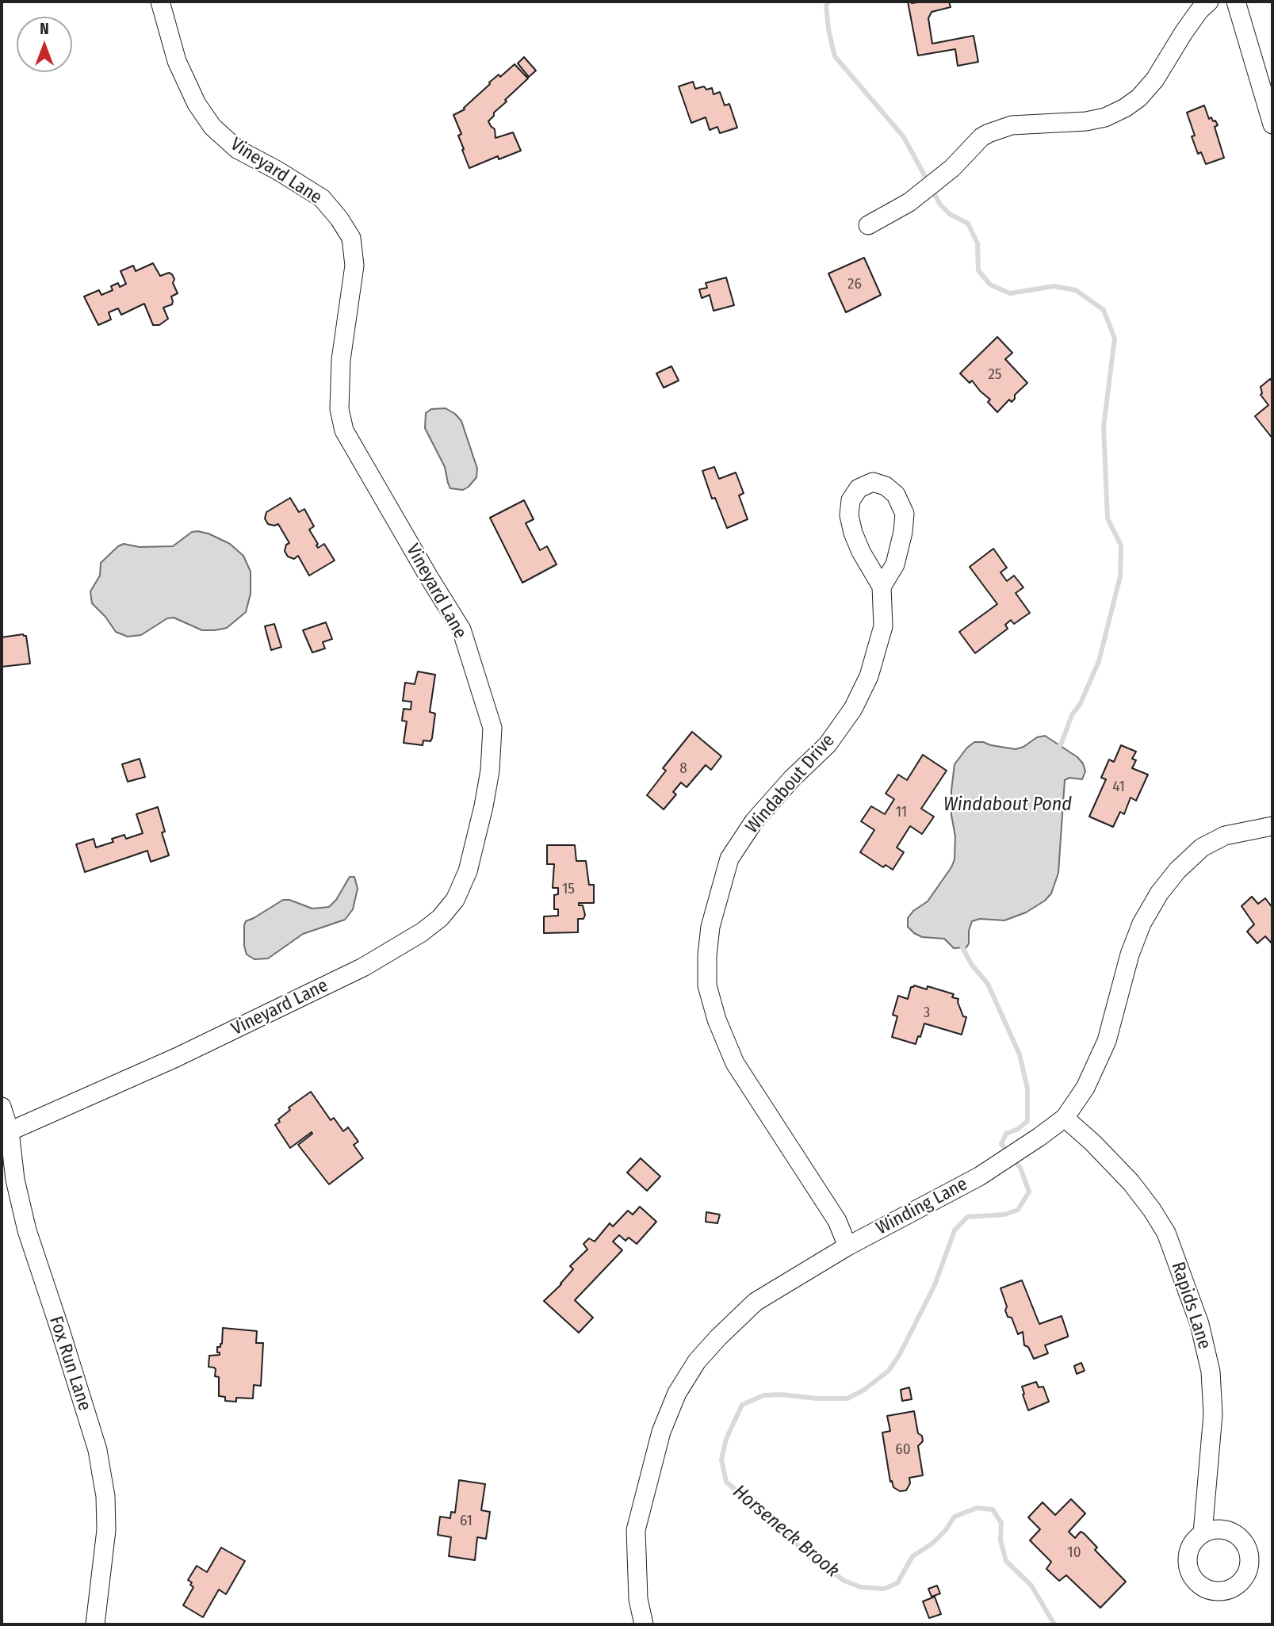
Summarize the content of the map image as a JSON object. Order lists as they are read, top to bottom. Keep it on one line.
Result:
{"streets":{"street":["Vineyard Lane","Windabout Drive","Winding Lane","Rapids Lane","Fox Run Lane"]},"crossings":[["Vineyard Lane","Fox Run Lane"],["Windabout Drive","Winding Lane"],["Winding Lane","Rapids Lane"]],"water":["Windabout Pond","Horseneck Brook"],"house_numbers":["26","25","8","41","11","15","3","60","61","10"],"north":"top"}
